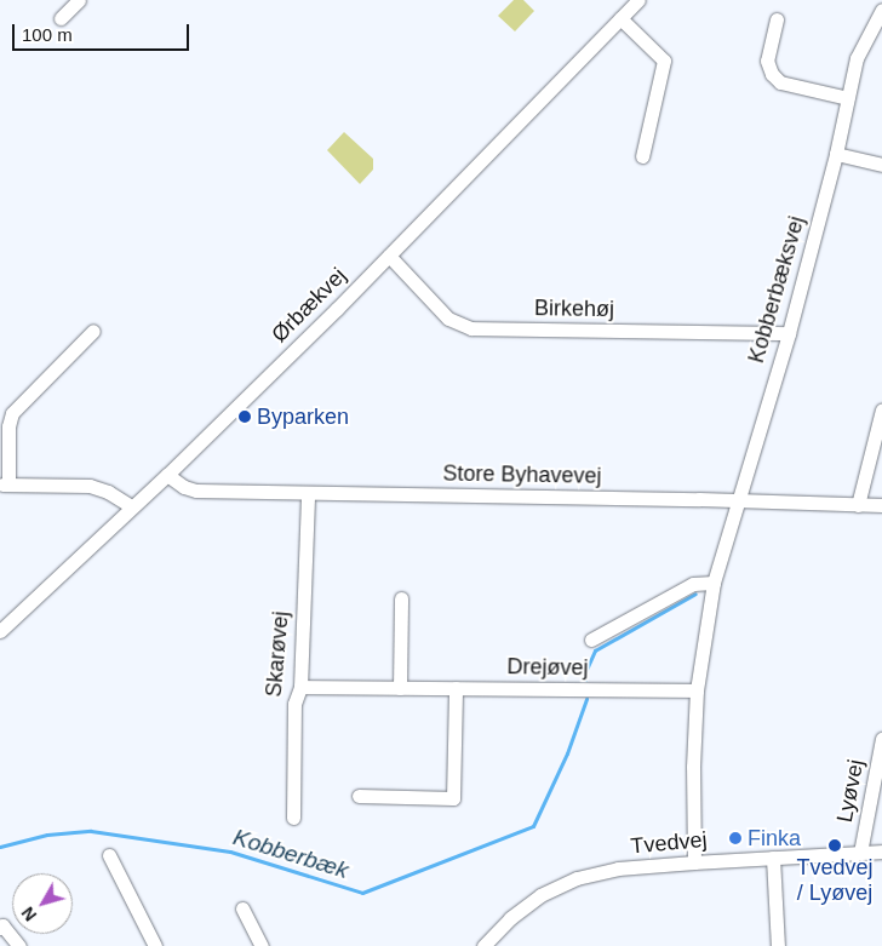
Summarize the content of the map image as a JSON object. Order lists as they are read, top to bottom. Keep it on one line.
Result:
{"streets":{"street":["Kobberbæksvej","Ørbækvej","Birkehøj","Store Byhavevej","Skarøvej","Drejøvej","Lyøvej","Tvedvej"]},"crossings":[["Kobberbæksvej","Birkehøj"],["Kobberbæksvej","Store Byhavevej"],["Kobberbæksvej","Drejøvej"],["Kobberbæksvej","Tvedvej"],["Ørbækvej","Birkehøj"],["Ørbækvej","Store Byhavevej"],["Store Byhavevej","Skarøvej"],["Skarøvej","Drejøvej"],["Lyøvej","Tvedvej"]],"water":["Kobberbæk"],"places":["Byparken","Finka","Tvedvej / Lyøvej"],"scale_bar":"100 m","north":"bottom left"}
